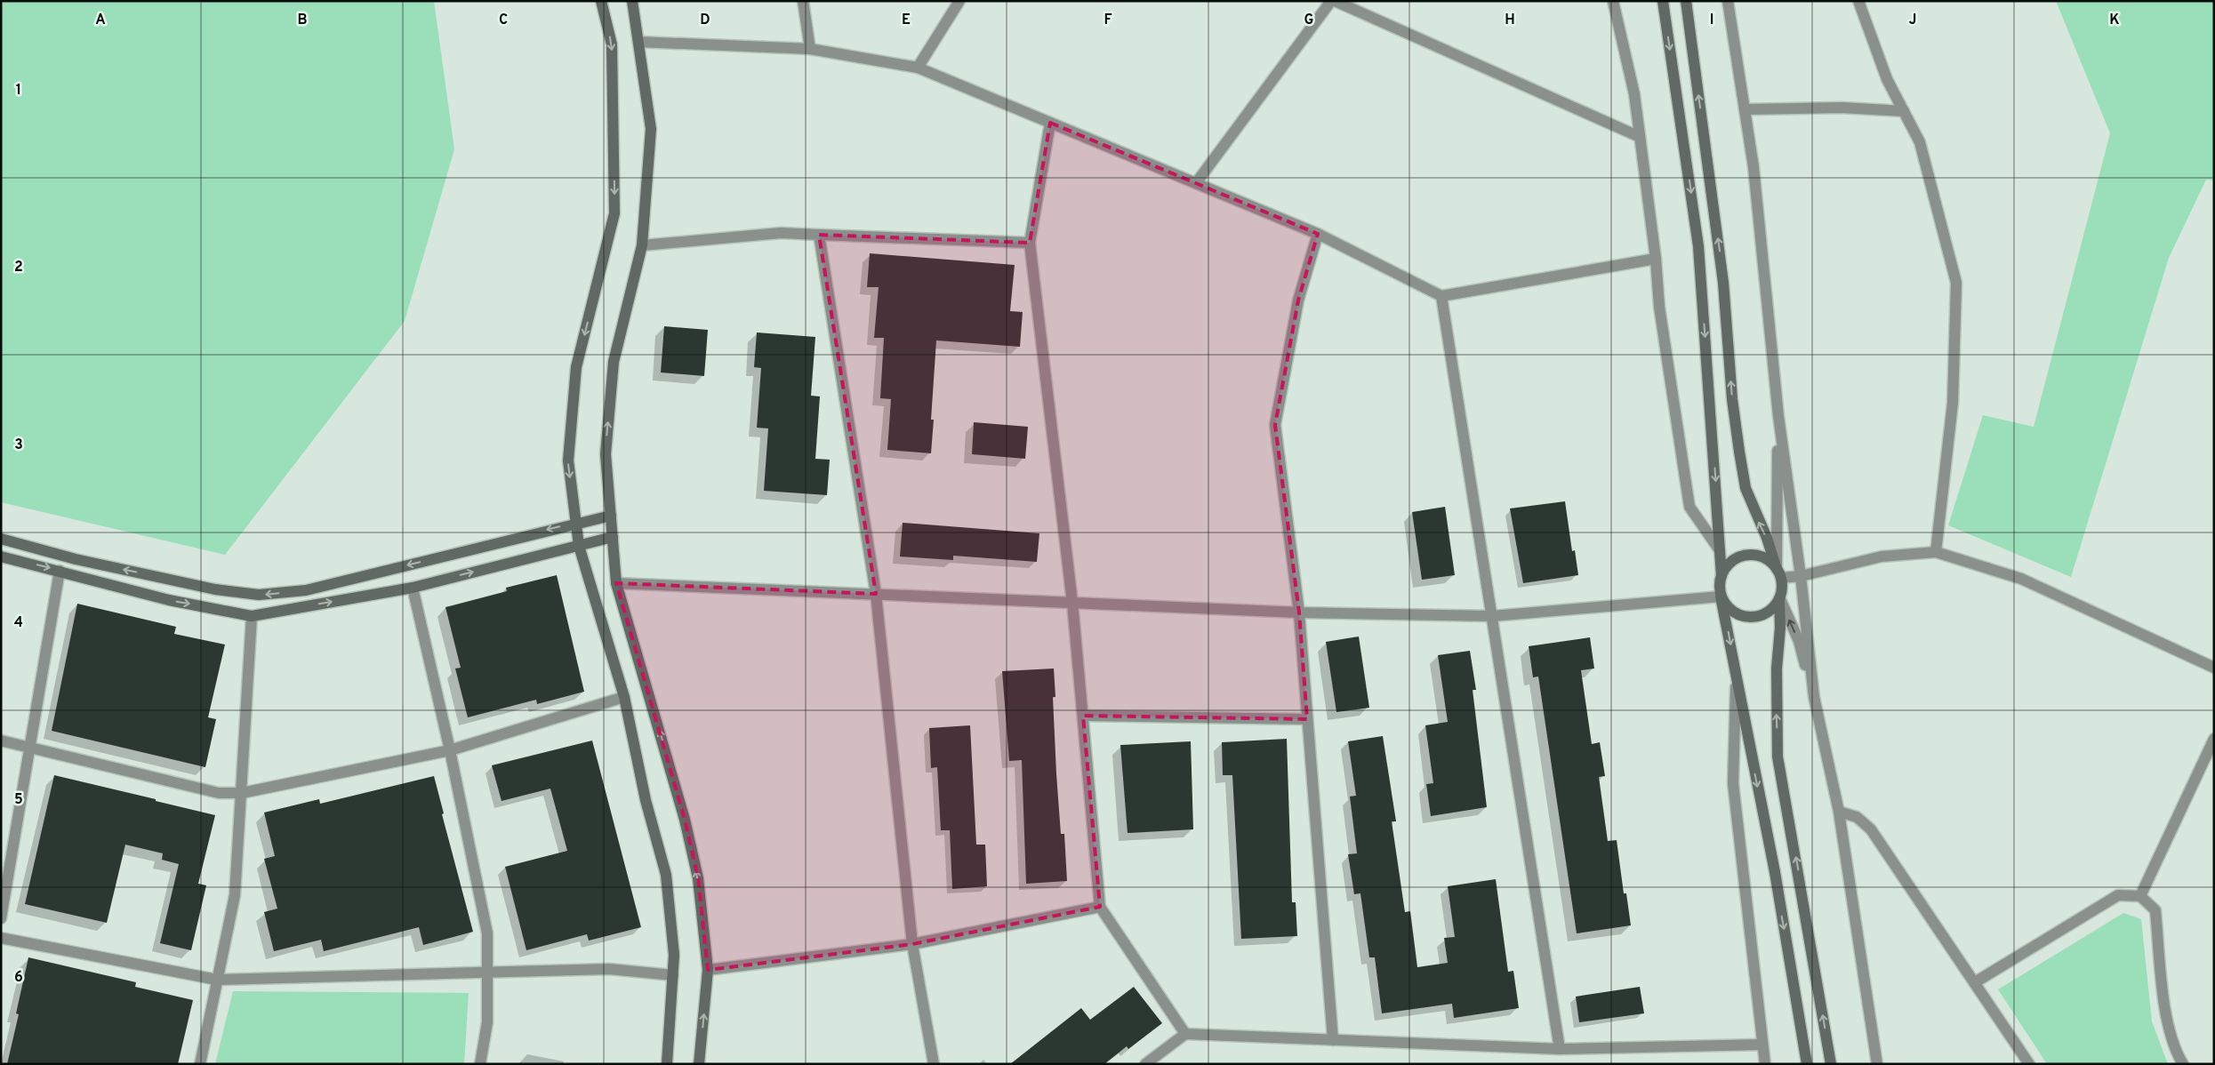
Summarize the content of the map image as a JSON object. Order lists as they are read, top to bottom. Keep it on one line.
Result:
{"grid":{"columns":["A","B","C","D","E","F","G","H","I","J","K"],"rows":["1","2","3","4","5","6"]}}
